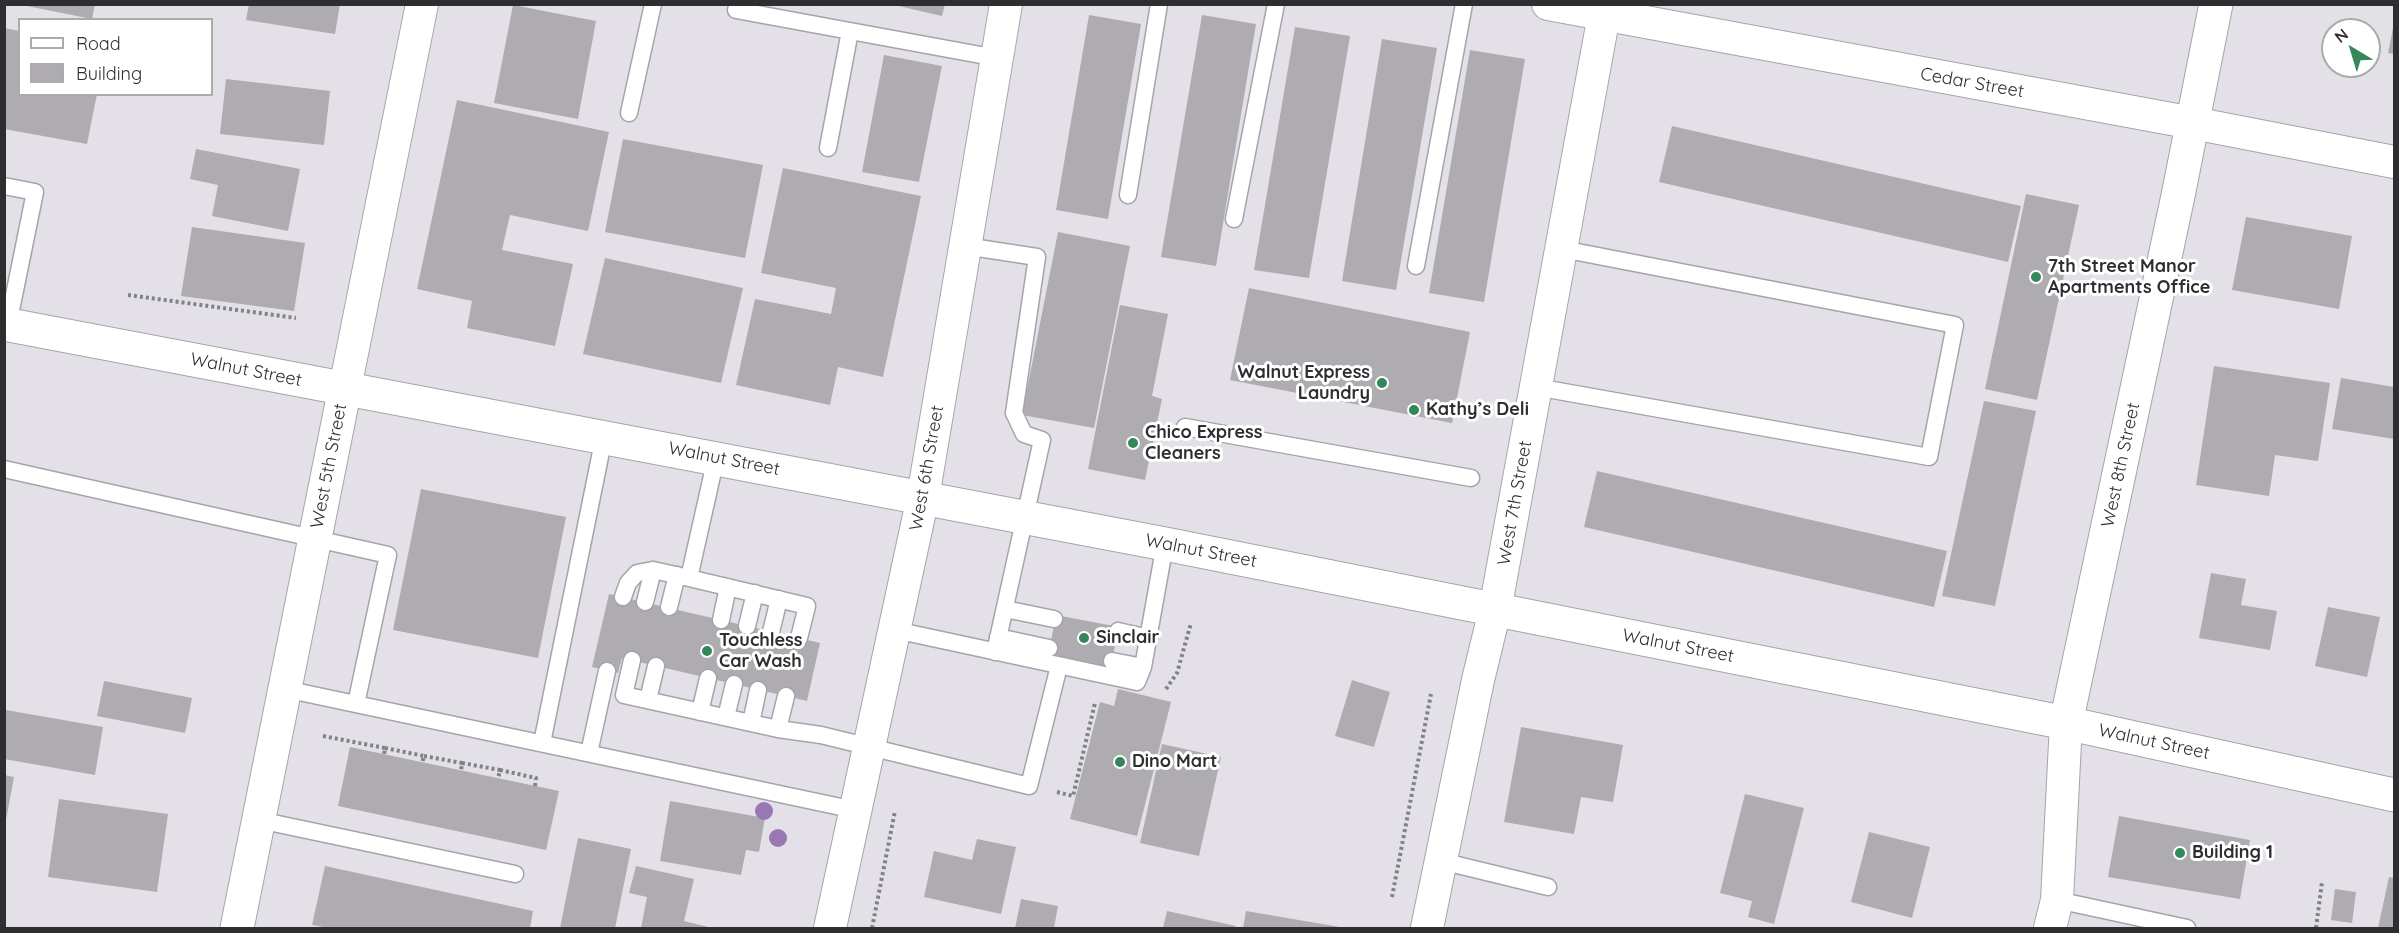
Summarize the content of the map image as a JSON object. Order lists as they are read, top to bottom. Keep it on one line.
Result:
{"streets":{"main road":["Walnut Street","West 8th Street","West 5th Street"],"street":["Cedar Street","West 6th Street","West 7th Street"]},"crossings":[["Cedar Street","West 8th Street"],["Cedar Street","West 7th Street"],["Walnut Street","West 8th Street"],["Walnut Street","West 5th Street"],["Walnut Street","West 6th Street"],["Walnut Street","West 7th Street"]],"places":["7th Street Manor Apartments Office","Walnut Express Laundry","Kathy’s Deli","Chico Express Cleaners","Sinclair","Touchless Car Wash","Dino Mart","Building 1"],"legend":["Road","Building"],"north":"top left"}
